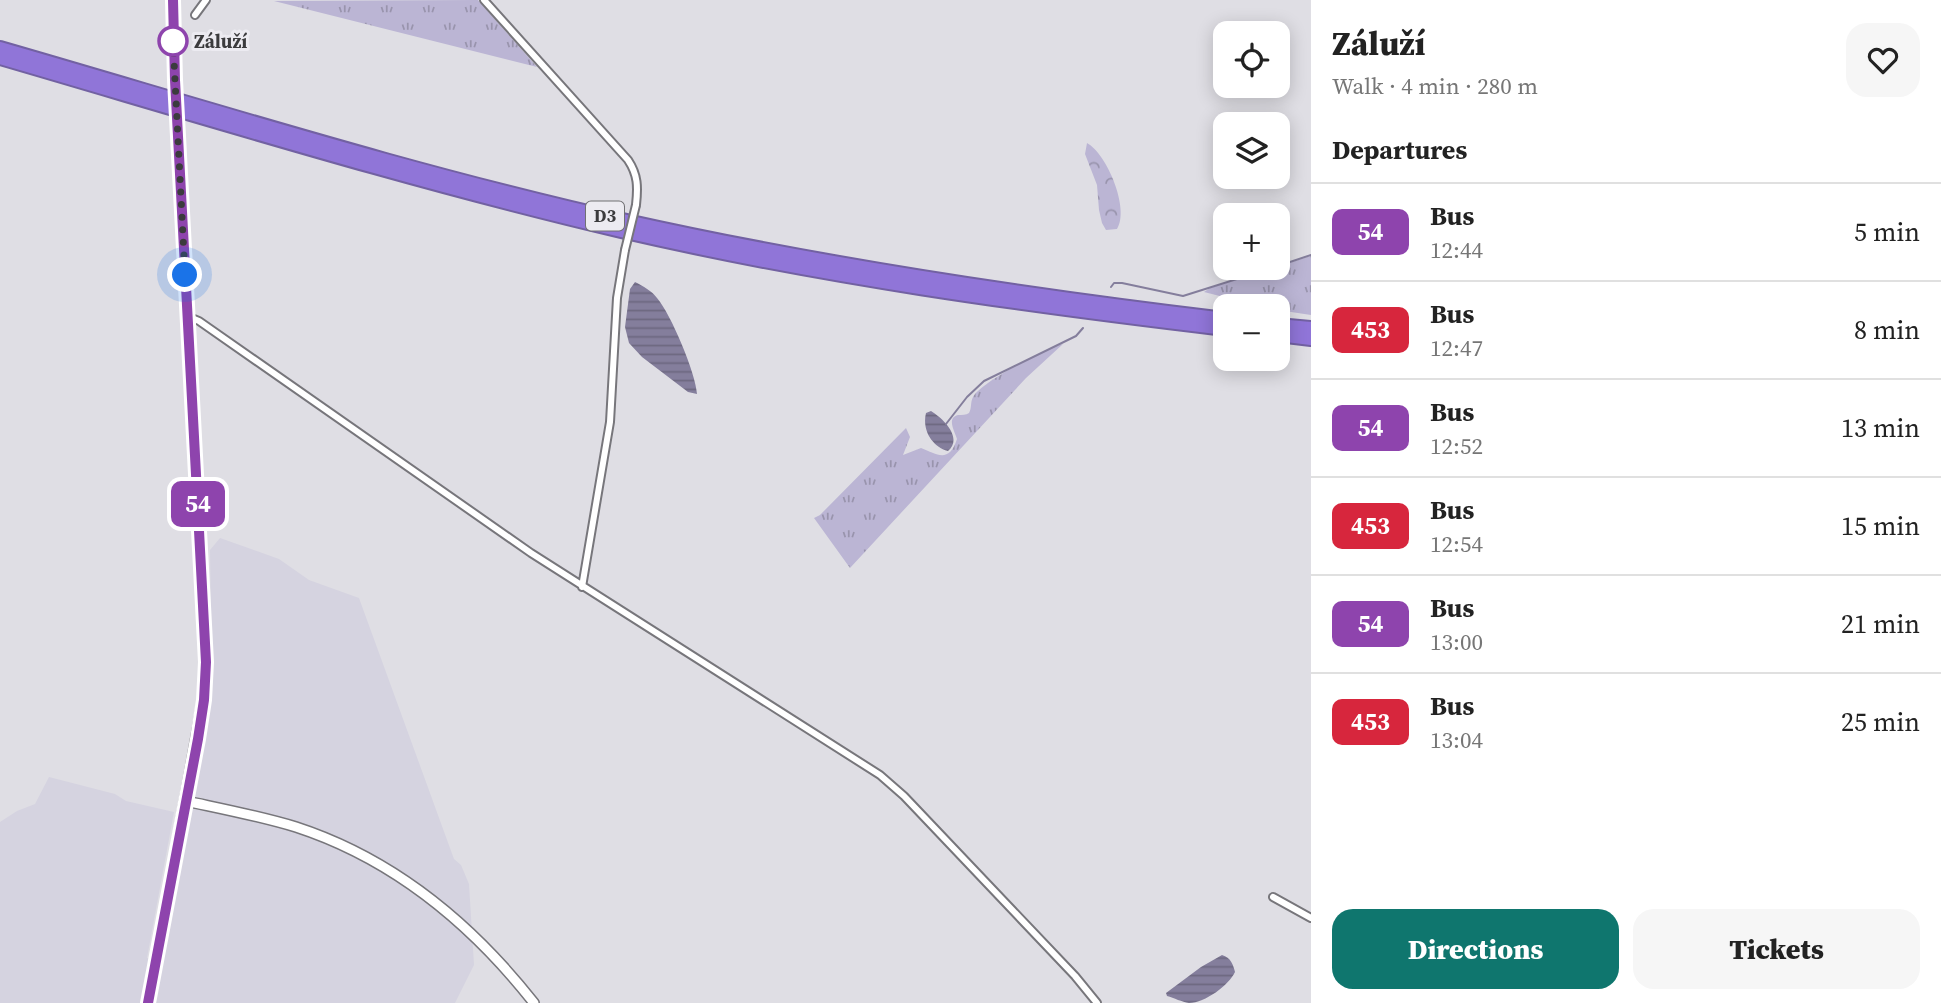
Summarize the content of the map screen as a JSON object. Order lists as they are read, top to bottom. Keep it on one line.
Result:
{"streets":{"highway":["D3"]},"places":["Záluží"],"lines":["bus line 54"],"page":{"on_map":"54","heading":[["Záluží","Walk · 4 min · 280 m"],"Departures"],"map_buttons":["+","−"],"list":[{"mark":"54","name":"Bus","note":"12:44","value":"5 min"},{"mark":"453","name":"Bus","note":"12:47","value":"8 min"},{"mark":"54","name":"Bus","note":"12:52","value":"13 min"},{"mark":"453","name":"Bus","note":"12:54","value":"15 min"},{"mark":"54","name":"Bus","note":"13:00","value":"21 min"},{"mark":"453","name":"Bus","note":"13:04","value":"25 min"}],"buttons":["Directions","Tickets"]}}
